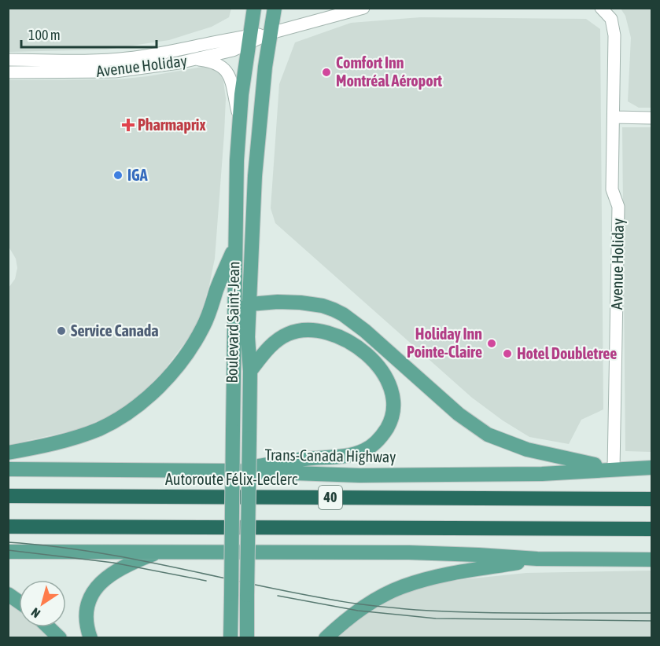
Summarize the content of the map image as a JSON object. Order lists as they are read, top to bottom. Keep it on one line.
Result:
{"streets":{"highway":["Autoroute Félix-Leclerc","40"],"main road":["Boulevard Saint-Jean","Trans-Canada Highway"],"street":["Avenue Holiday"]},"crossings":[["Avenue Holiday","Boulevard Saint-Jean"],["Avenue Holiday","Trans-Canada Highway"]],"places":{"other":["Comfort Inn Montréal Aéroport","IGA","Service Canada","Holiday Inn Pointe-Claire","Hotel Doubletree"],"health":["Pharmaprix"]},"scale_bar":"100 m","north":"bottom left"}
